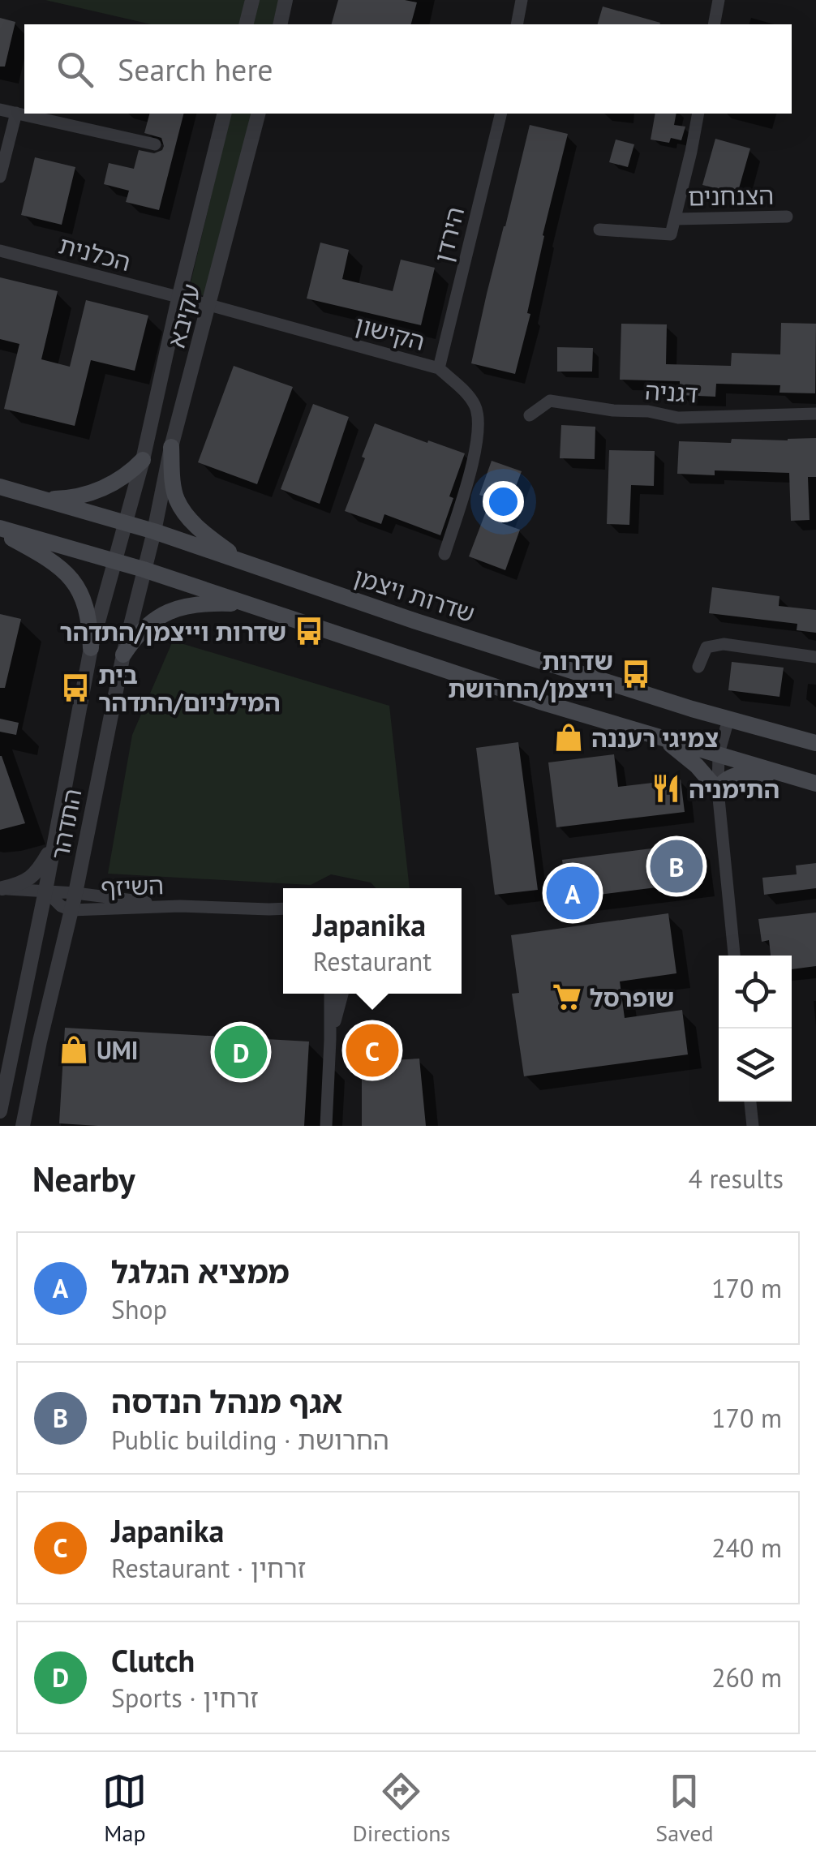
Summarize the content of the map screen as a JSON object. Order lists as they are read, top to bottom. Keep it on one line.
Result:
{"streets":{"main road":["שדרות ויצמן"],"street":["הצנחנים","הירדן","הכלנית","עקיבא","הקישון","דגניה","התדהר","השיזף"]},"crossings":[["הירדן","הקישון"],["הכלנית","עקיבא"],["הכלנית","הקישון"],["עקיבא","הקישון"],["עקיבא","שדרות ויצמן"],["עקיבא","התדהר"],["שדרות ויצמן","התדהר"],["התדהר","השיזף"]],"places":{"bus stop":["שדרות וייצמן/התדהר","שדרות וייצמן/החרושת","בית המילניום/התדהר"],"shop":["צמיגי רעננה","UMI"],"restaurant":["התימניה"],"supermarket":["שופרסל"]},"page":{"search":"Search here","pins":["B","A","C","D"],"popup":["Japanika","Restaurant"],"heading":["Nearby","4 results"],"list":[{"mark":"A","name":"ממציא הגלגל","note":"Shop","value":"170 m"},{"mark":"B","name":"אגף מנהל הנדסה","note":"Public building · החרושת","value":"170 m"},{"mark":"C","name":"Japanika","note":"Restaurant · זרחין","value":"240 m"},{"mark":"D","name":"Clutch","note":"Sports · זרחין","value":"260 m"}],"nav":["Map","Directions","Saved"]}}
